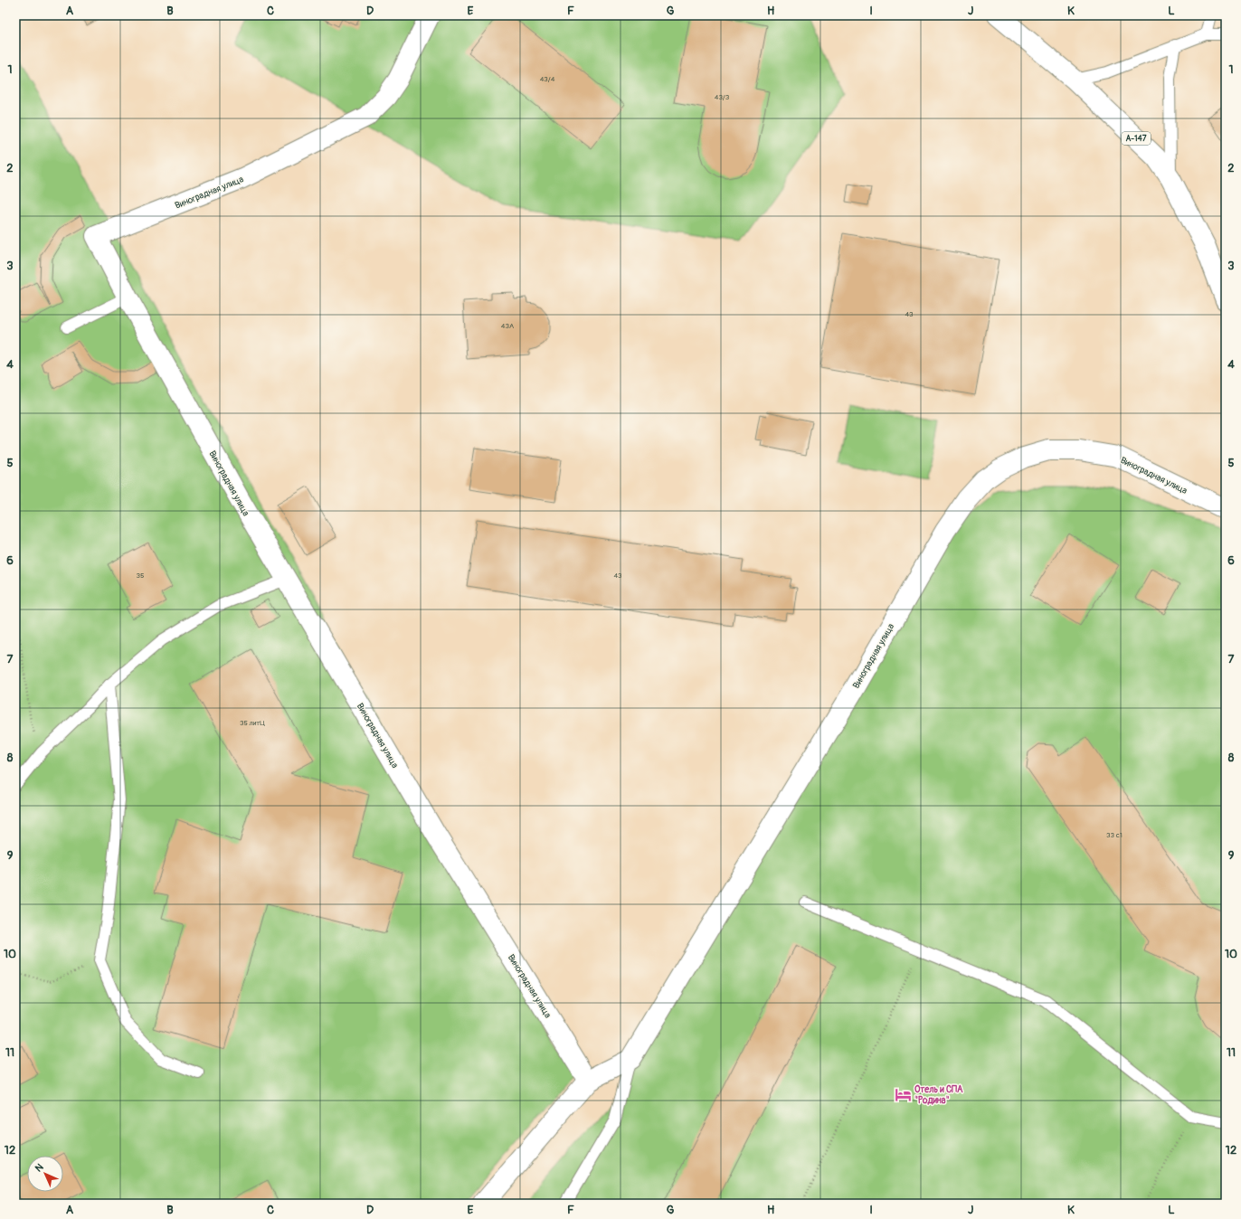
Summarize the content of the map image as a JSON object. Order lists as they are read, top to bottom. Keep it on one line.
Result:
{"streets":{"street":["А-147","Виноградная улица"]},"places":{"hotel":["Отель и СПА \"Родина\""]},"house_numbers":["43/4","43/3","43","43А","35","43","35 литЦ","33 с1"],"north":"top left","grid":{"columns":["A","B","C","D","E","F","G","H","I","J","K","L"],"rows":["1","2","3","4","5","6","7","8","9","10","11","12"]}}
